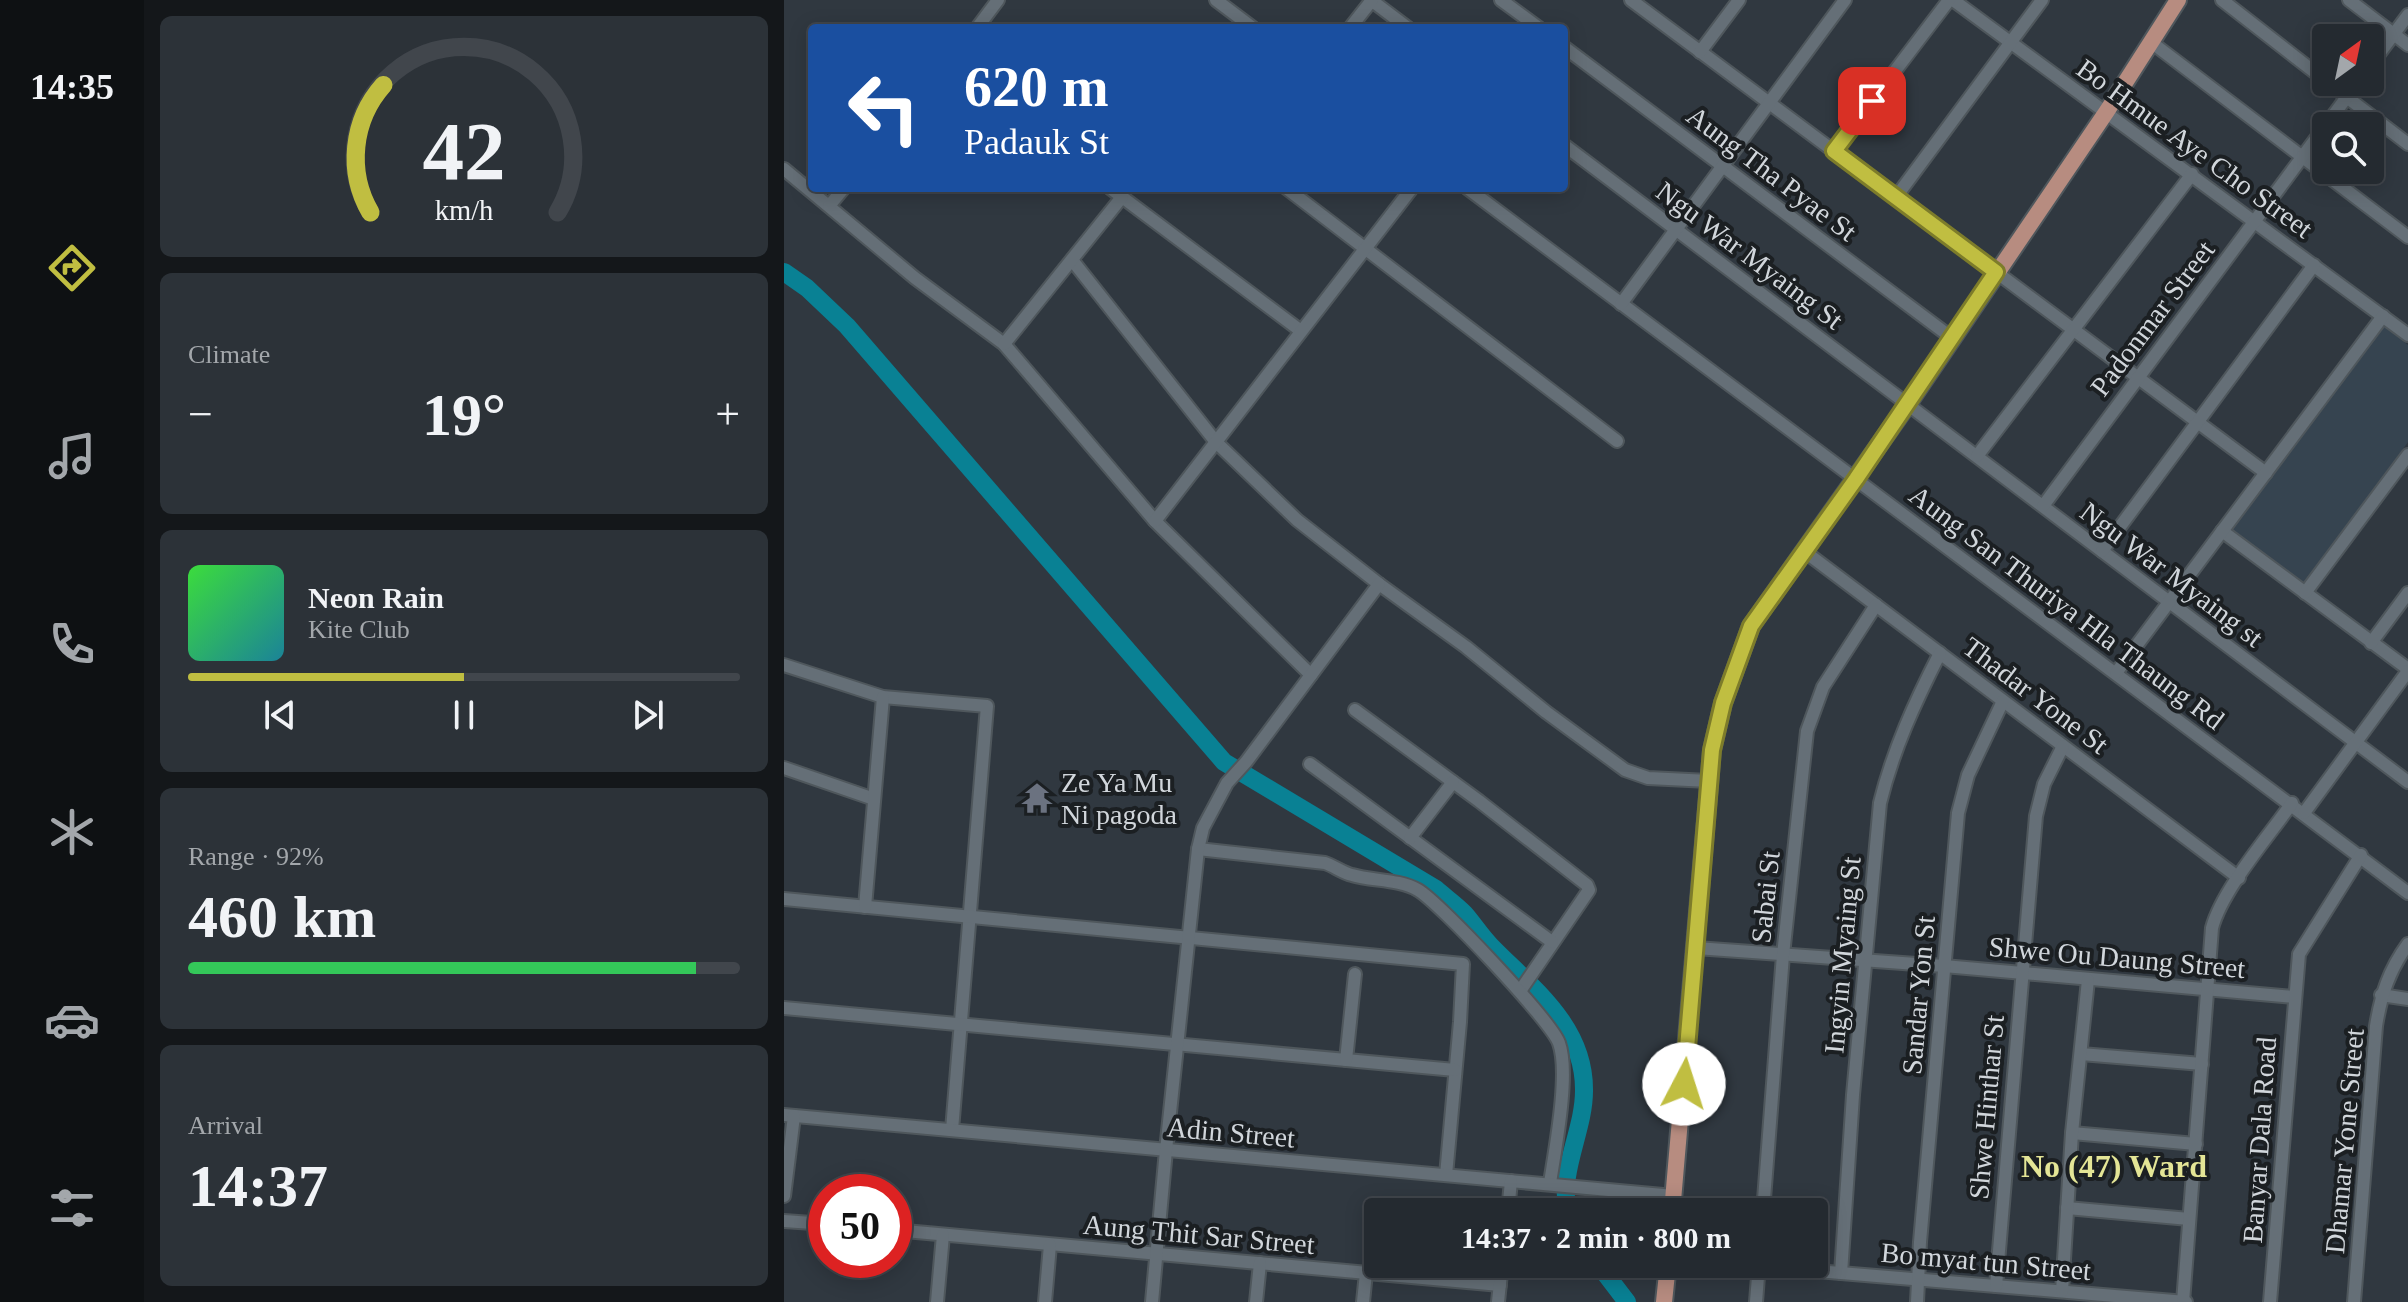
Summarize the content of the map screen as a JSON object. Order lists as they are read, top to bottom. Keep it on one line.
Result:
{"streets":{"street":["Bo Hmue Aye Cho Street","Aung Tha Pyae St","Ngu War Myaing St","Padonmar Street","Ngu War Myaing st","Aung San Thuriya Hla Thaung Rd","Thadar Yone St","Sabai St","Ingyin Myaing St","Shwe Ou Daung Street","Sandar Yon St","Shwe Hinthar St","Adin Street","Banyar Dala Road","Dhamar Yone Street","Aung Thit Sar Street","Bo myat tun Street"]},"crossings":[["Bo Hmue Aye Cho Street","Padonmar Street"],["Ngu War Myaing St","Ngu War Myaing st"],["Padonmar Street","Ngu War Myaing st"],["Aung San Thuriya Hla Thaung Rd","Banyar Dala Road"],["Thadar Yone St","Sabai St"],["Thadar Yone St","Ingyin Myaing St"],["Thadar Yone St","Sandar Yon St"],["Thadar Yone St","Shwe Hinthar St"],["Sabai St","Shwe Ou Daung Street"],["Ingyin Myaing St","Shwe Ou Daung Street"],["Ingyin Myaing St","Bo myat tun Street"],["Shwe Ou Daung Street","Sandar Yon St"],["Shwe Ou Daung Street","Shwe Hinthar St"],["Shwe Ou Daung Street","Banyar Dala Road"],["Sandar Yon St","Bo myat tun Street"],["Shwe Hinthar St","Bo myat tun Street"]],"districts":["No (47) Ward"],"places":{"temple":["Ze Ya Mu Ni pagoda"]},"north":"top right","page":{"tabs":"14:35","turn":["620 m","Padauk St"],"tile":["Climate",["Range · 92%","460 km"],["Arrival","14:37"]],"heat":["−","19°","+"],"song":["Neon Rain","Kite Club"],"limit":"50","trip":"14:37 · 2 min · 800 m","gauge":["42","km/h"]}}
